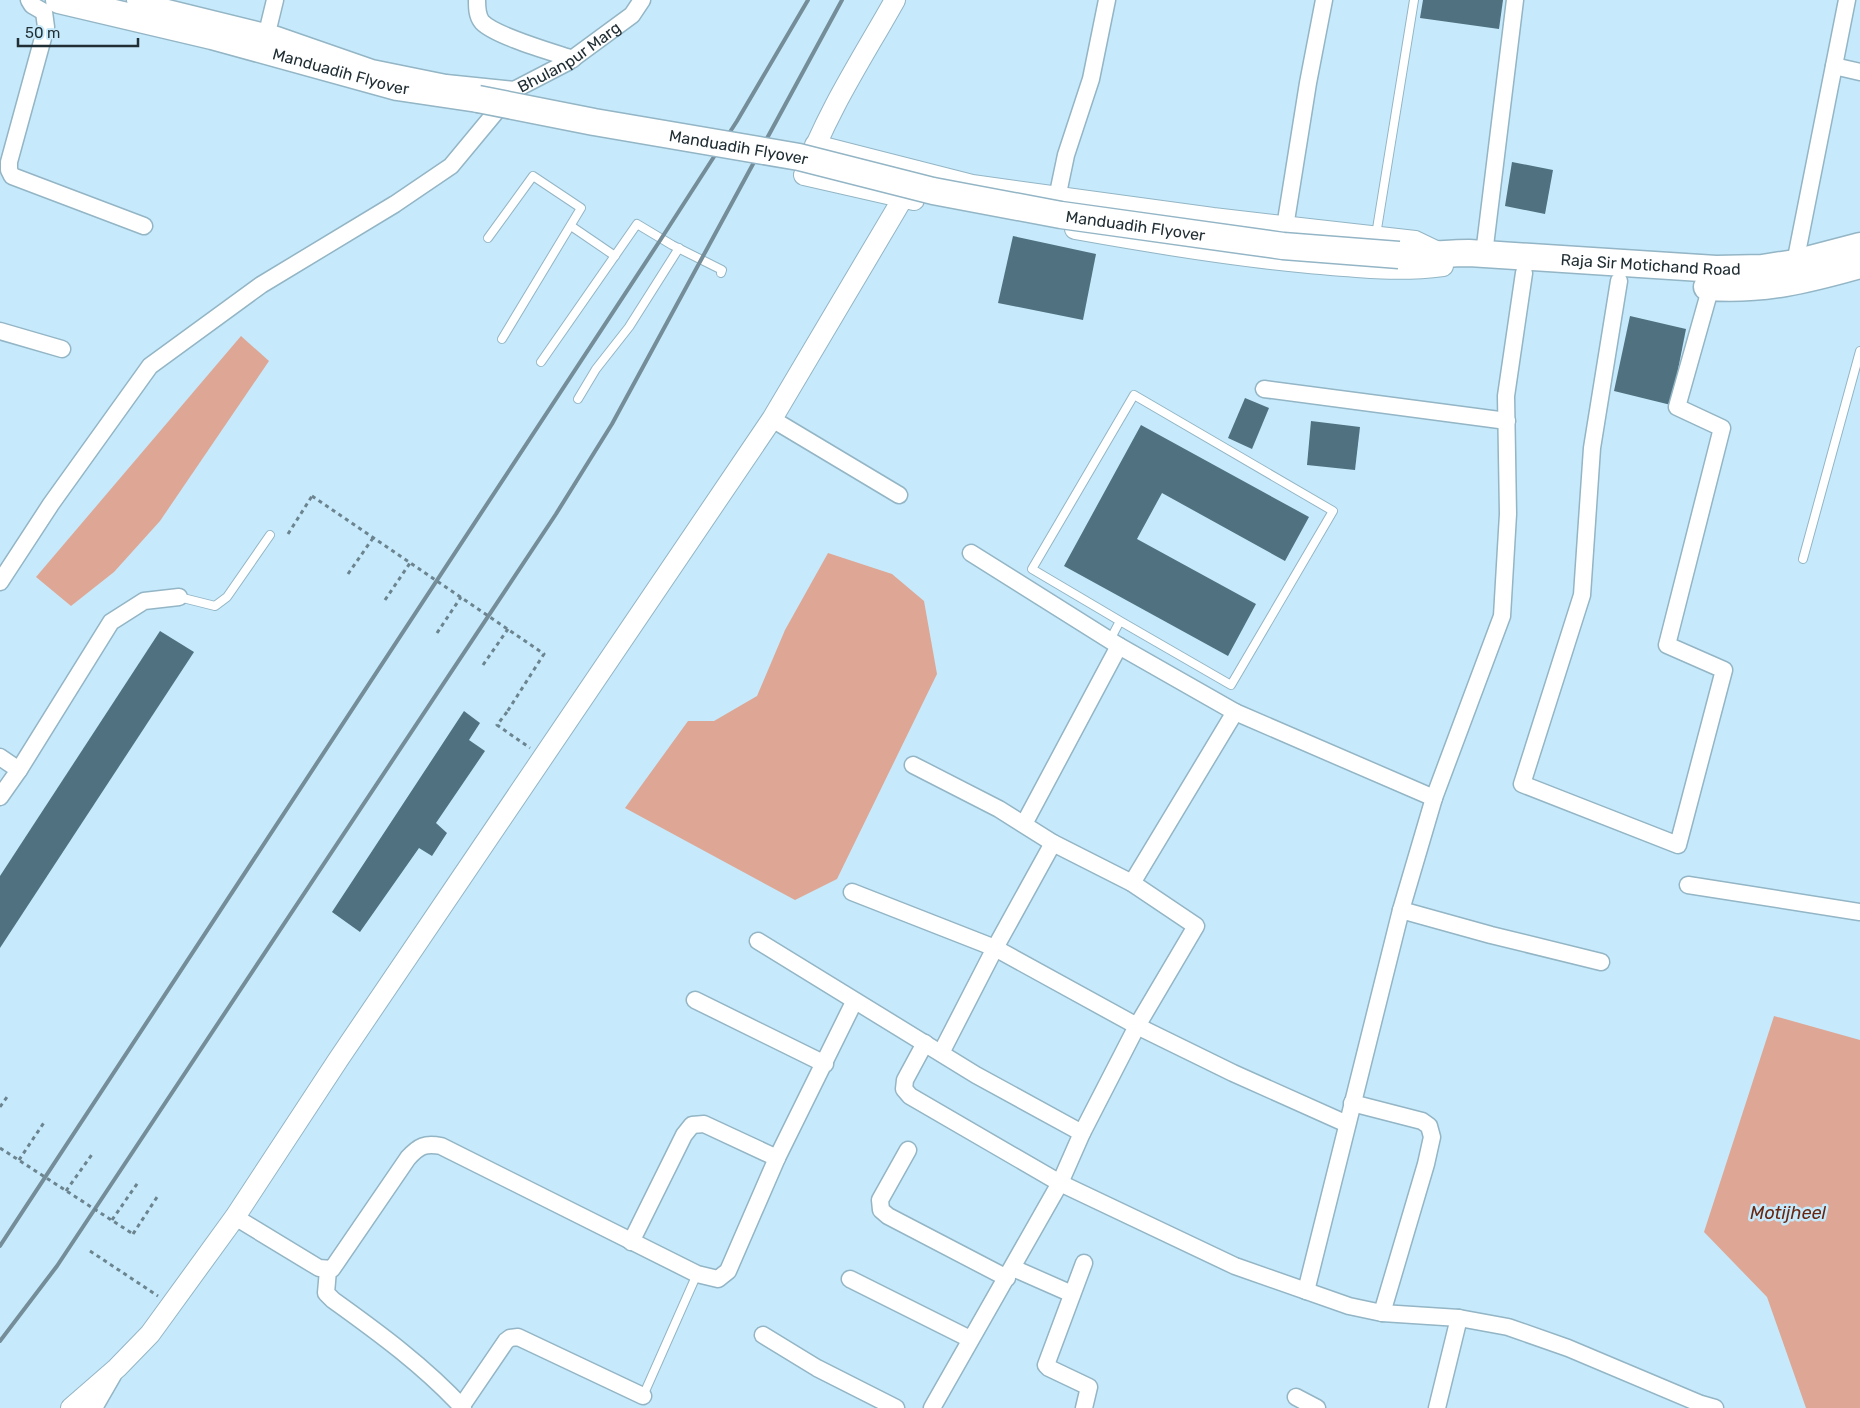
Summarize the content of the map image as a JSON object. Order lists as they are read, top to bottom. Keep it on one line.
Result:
{"streets":{"main road":["Manduadih Flyover","Raja Sir Motichand Road"],"street":["Bhulanpur Marg"]},"crossings":[["Manduadih Flyover","Raja Sir Motichand Road"]],"water":["Motijheel"],"scale_bar":"50 m"}
